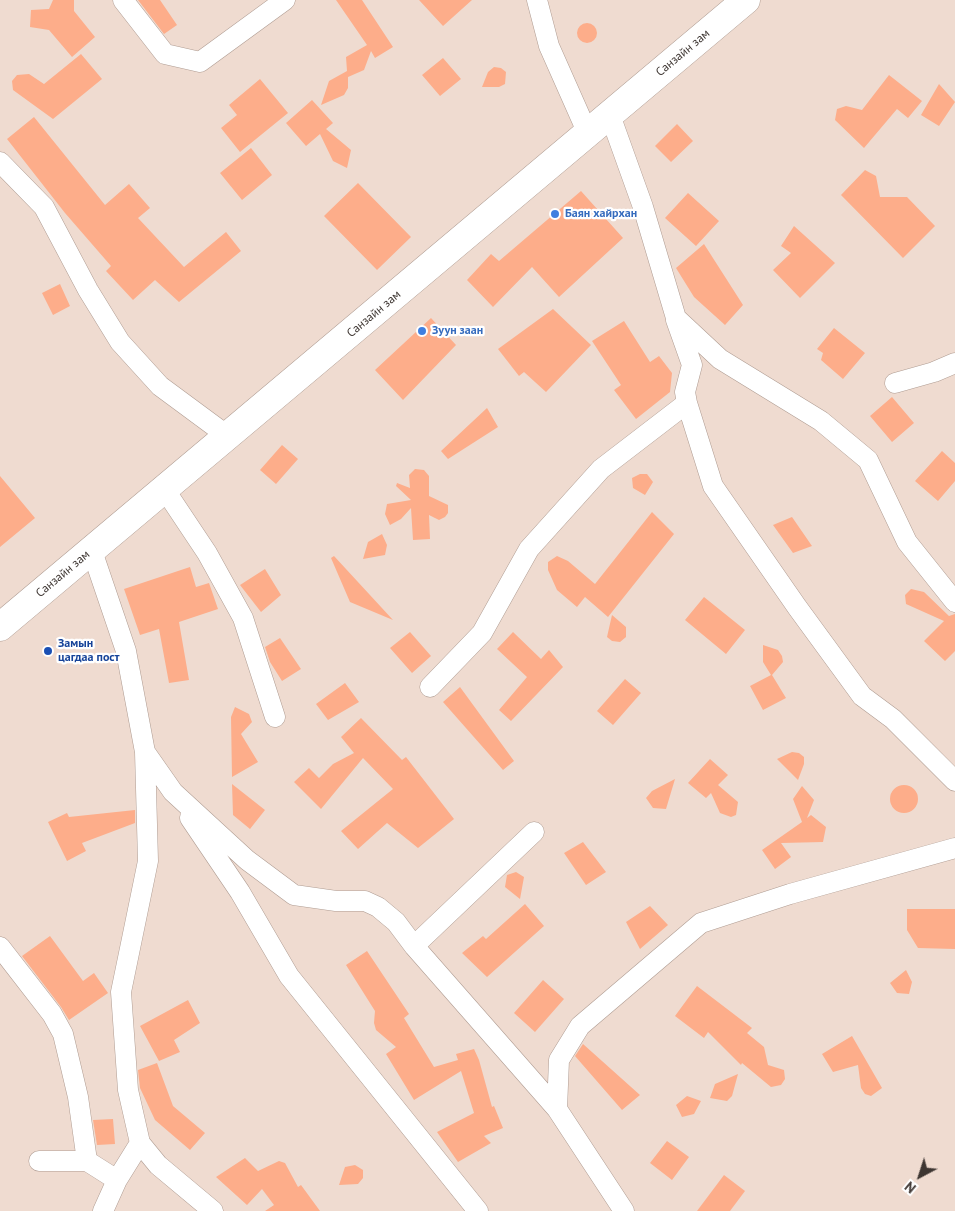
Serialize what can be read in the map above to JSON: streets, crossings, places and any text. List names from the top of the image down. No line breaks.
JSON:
{"streets":{"main road":["Санзайн зам"]},"places":["Баян хайрхан","Зуун заан","Замын цагдаа пост"],"north":"bottom left"}
